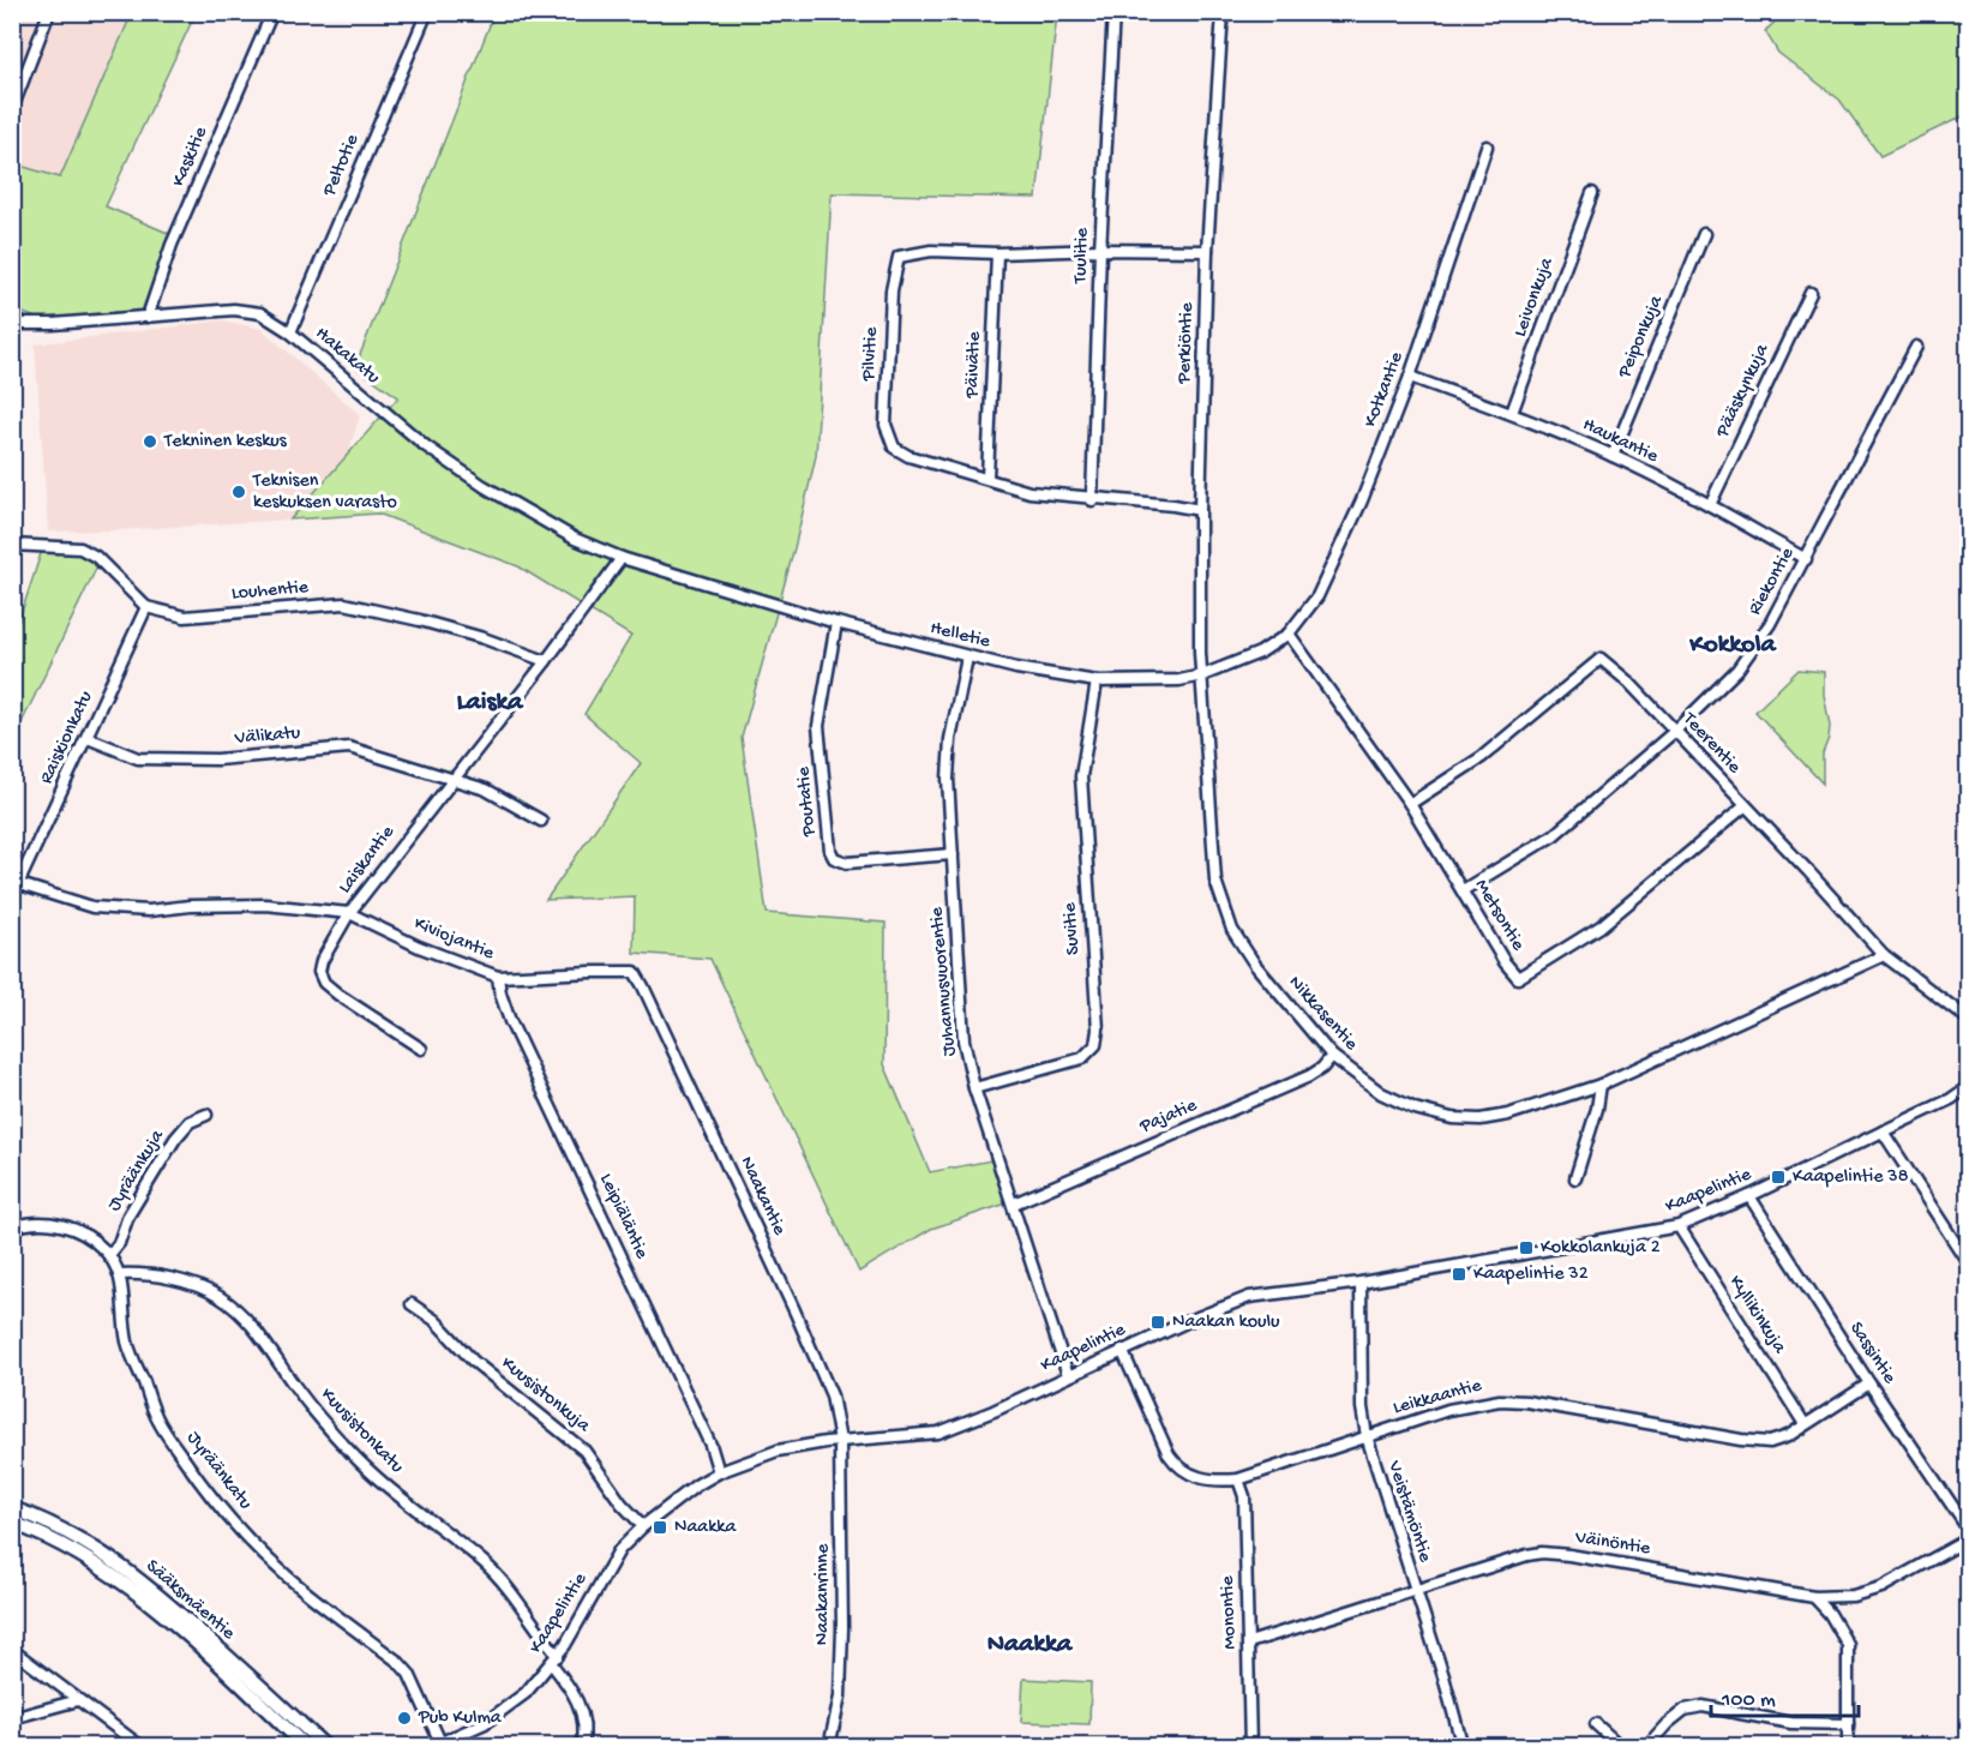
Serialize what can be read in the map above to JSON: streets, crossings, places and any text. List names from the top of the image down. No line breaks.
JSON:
{"streets":{"main road":["Sääksmäentie"],"street":["Kaskitie","Peltotie","Tuulitie","Leivonkuja","Peiponkuja","Perkiöntie","Pilvitie","Hakakatu","Päivätie","Kotkantie","Pääskynkuja","Haukantie","Riekontie","Louhentie","Helletie","Välikatu","Raiskionkatu","Teerentie","Poutatie","Laiskantie","Metsontie","Suvitie","Kiviojantie","Juhannusvuorentie","Nikkasentie","Pajatie","Jyräänkuja","Kaapelintie","Naakantie","Leipiäläntie","Kyllikinkuja","Sassintie","Kuusistonkuja","Leikkaantie","Kuusistonkatu","Jyräänkatu","Veistämöntie","Väinöntie","Naakanrinne","Monontie"]},"crossings":[["Kaskitie","Hakakatu"],["Peltotie","Hakakatu"],["Tuulitie","Pilvitie"],["Leivonkuja","Haukantie"],["Peiponkuja","Haukantie"],["Perkiöntie","Pilvitie"],["Perkiöntie","Helletie"],["Perkiöntie","Nikkasentie"],["Pilvitie","Päivätie"],["Hakakatu","Helletie"],["Hakakatu","Laiskantie"],["Kotkantie","Haukantie"],["Kotkantie","Helletie"],["Kotkantie","Metsontie"],["Pääskynkuja","Haukantie"],["Haukantie","Riekontie"],["Riekontie","Teerentie"],["Riekontie","Metsontie"],["Louhentie","Raiskionkatu"],["Louhentie","Laiskantie"],["Helletie","Poutatie"],["Helletie","Laiskantie"],["Helletie","Metsontie"],["Helletie","Suvitie"],["Helletie","Juhannusvuorentie"],["Helletie","Nikkasentie"],["Välikatu","Raiskionkatu"],["Välikatu","Laiskantie"],["Raiskionkatu","Laiskantie"],["Teerentie","Metsontie"],["Teerentie","Nikkasentie"],["Poutatie","Juhannusvuorentie"],["Laiskantie","Kiviojantie"],["Suvitie","Juhannusvuorentie"],["Kiviojantie","Naakantie"],["Kiviojantie","Leipiäläntie"],["Juhannusvuorentie","Pajatie"],["Juhannusvuorentie","Kaapelintie"],["Nikkasentie","Pajatie"],["Jyräänkuja","Jyräänkatu"],["Kaapelintie","Naakantie"],["Kaapelintie","Leipiäläntie"],["Kaapelintie","Kyllikinkuja"],["Kaapelintie","Sassintie"],["Kaapelintie","Kuusistonkuja"],["Kaapelintie","Leikkaantie"],["Kaapelintie","Kuusistonkatu"],["Kaapelintie","Jyräänkatu"],["Kaapelintie","Veistämöntie"],["Kaapelintie","Naakanrinne"],["Naakantie","Naakanrinne"],["Kyllikinkuja","Leikkaantie"],["Sassintie","Leikkaantie"],["Leikkaantie","Veistämöntie"],["Leikkaantie","Monontie"],["Kuusistonkatu","Jyräänkatu"],["Veistämöntie","Väinöntie"],["Väinöntie","Monontie"]],"districts":["Kokkola","Laiska","Naakka"],"places":{"other":["Tekninen keskus","Teknisen keskuksen varasto","Pub Kulma"],"transit":["Kaapelintie 38","Kokkolankuja 2","Kaapelintie 32","Naakan koulu","Naakka"]},"scale_bar":"100 m"}
